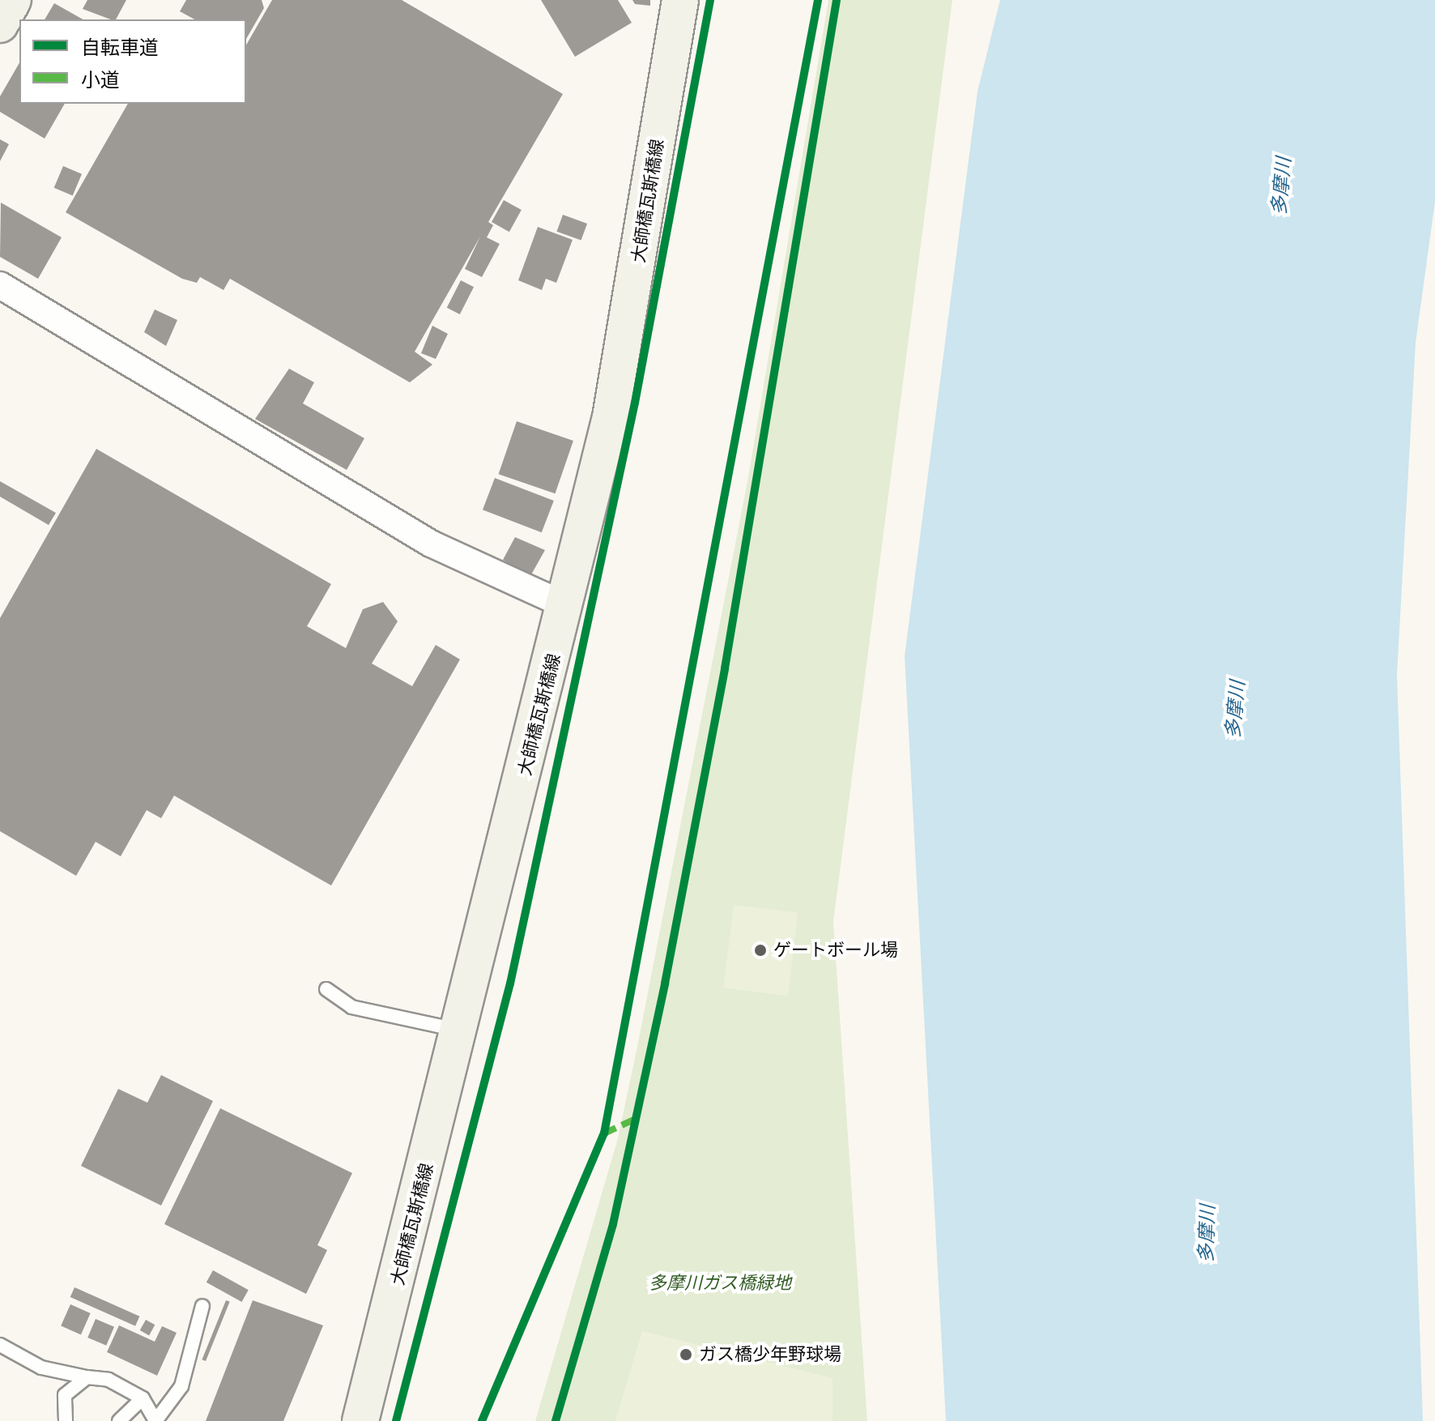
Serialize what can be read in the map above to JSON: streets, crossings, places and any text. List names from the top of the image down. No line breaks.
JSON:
{"streets":{"street":["大師橋瓦斯橋線"]},"water":["多摩川"],"parks":["多摩川ガス橋緑地"],"places":["ゲートボール場","ガス橋少年野球場"],"legend":["自転車道","小道"]}
